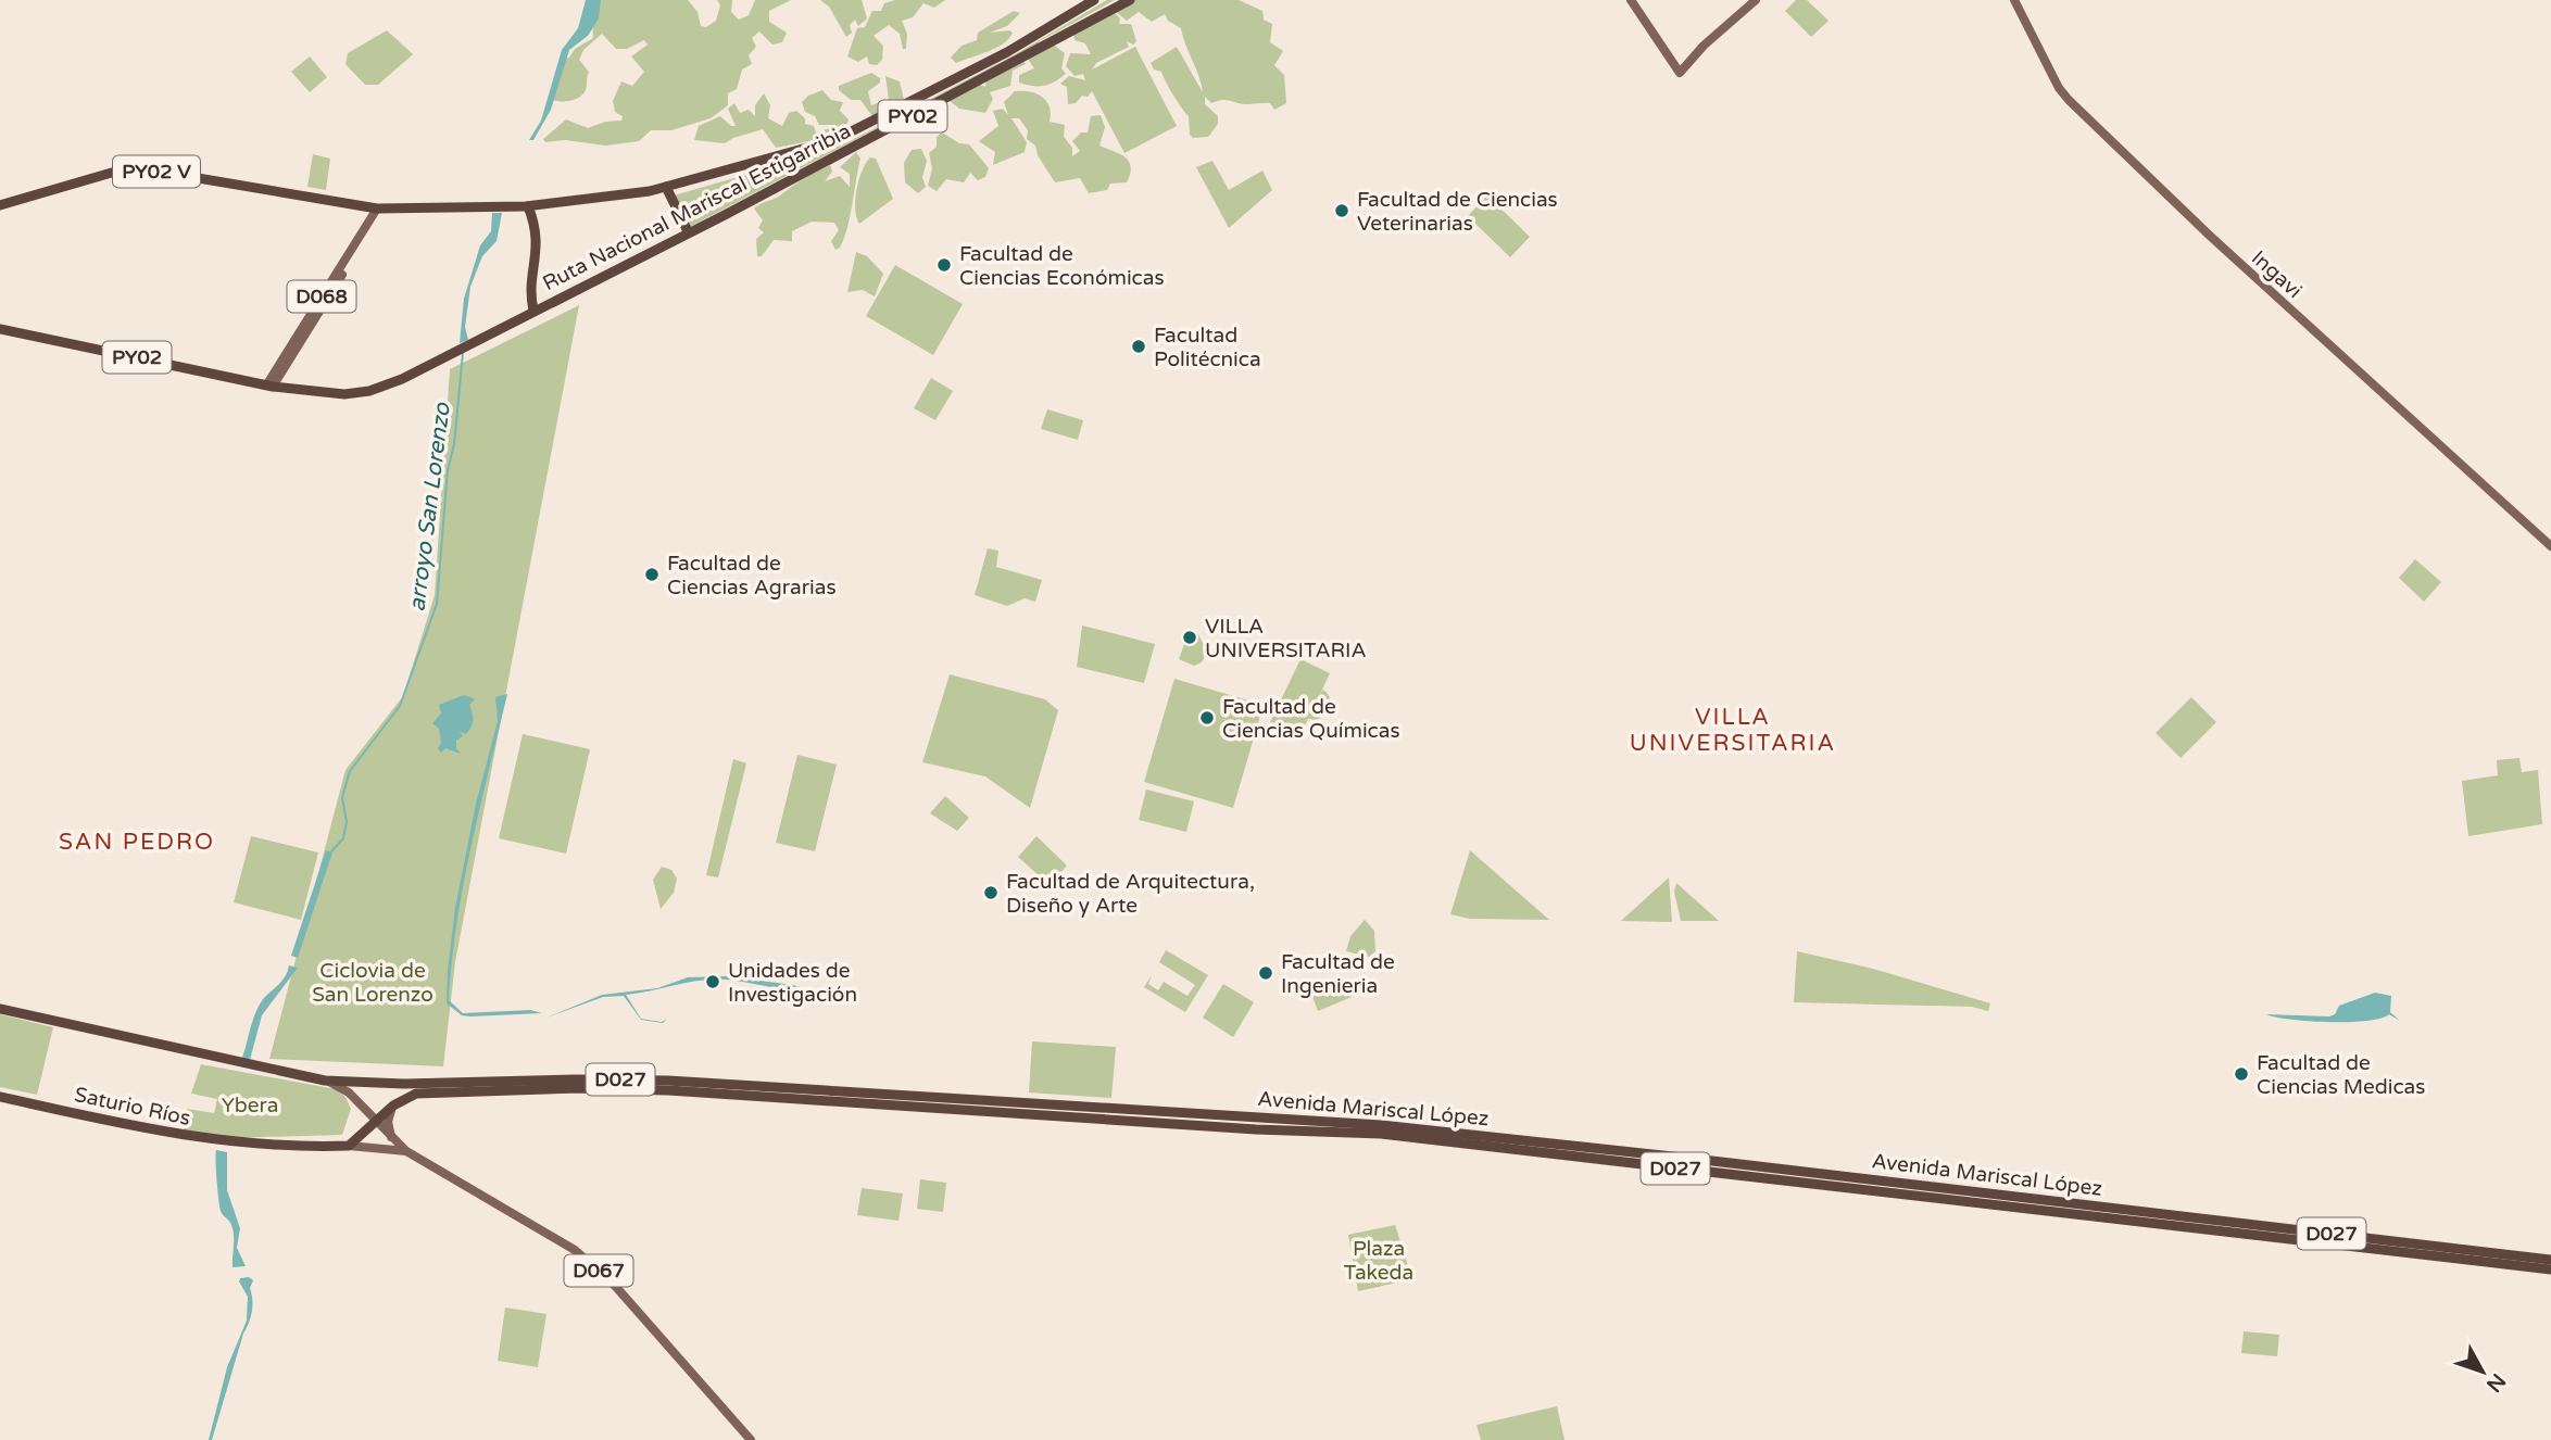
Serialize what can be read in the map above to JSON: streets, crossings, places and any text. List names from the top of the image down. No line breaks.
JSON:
{"streets":{"highway":["PY02","PY02 V","Ruta Nacional Mariscal Estigarribia","D027","Saturio Ríos","Avenida Mariscal López"],"main road":["Ingavi","D068","D067"]},"crossings":[["PY02","Ruta Nacional Mariscal Estigarribia"],["PY02","D068"],["PY02 V","Ruta Nacional Mariscal Estigarribia"],["PY02 V","D068"],["Ruta Nacional Mariscal Estigarribia","D068"],["D027","Saturio Ríos"],["D027","D067"],["Saturio Ríos","D067"],["Avenida Mariscal López","D067"]],"districts":["VILLA UNIVERSITARIA","SAN PEDRO"],"water":["arroyo San Lorenzo"],"parks":["Ciclovia de San Lorenzo","Ybera","Plaza Takeda"],"places":["Facultad de Ciencias Veterinarias","Facultad de Ciencias Económicas","Facultad Politécnica","Facultad de Ciencias Agrarias","VILLA UNIVERSITARIA","Facultad de Ciencias Químicas","Facultad de Arquitectura, Diseño y Arte","Facultad de Ingenieria","Unidades de Investigación","Facultad de Ciencias Medicas"],"north":"bottom right"}
